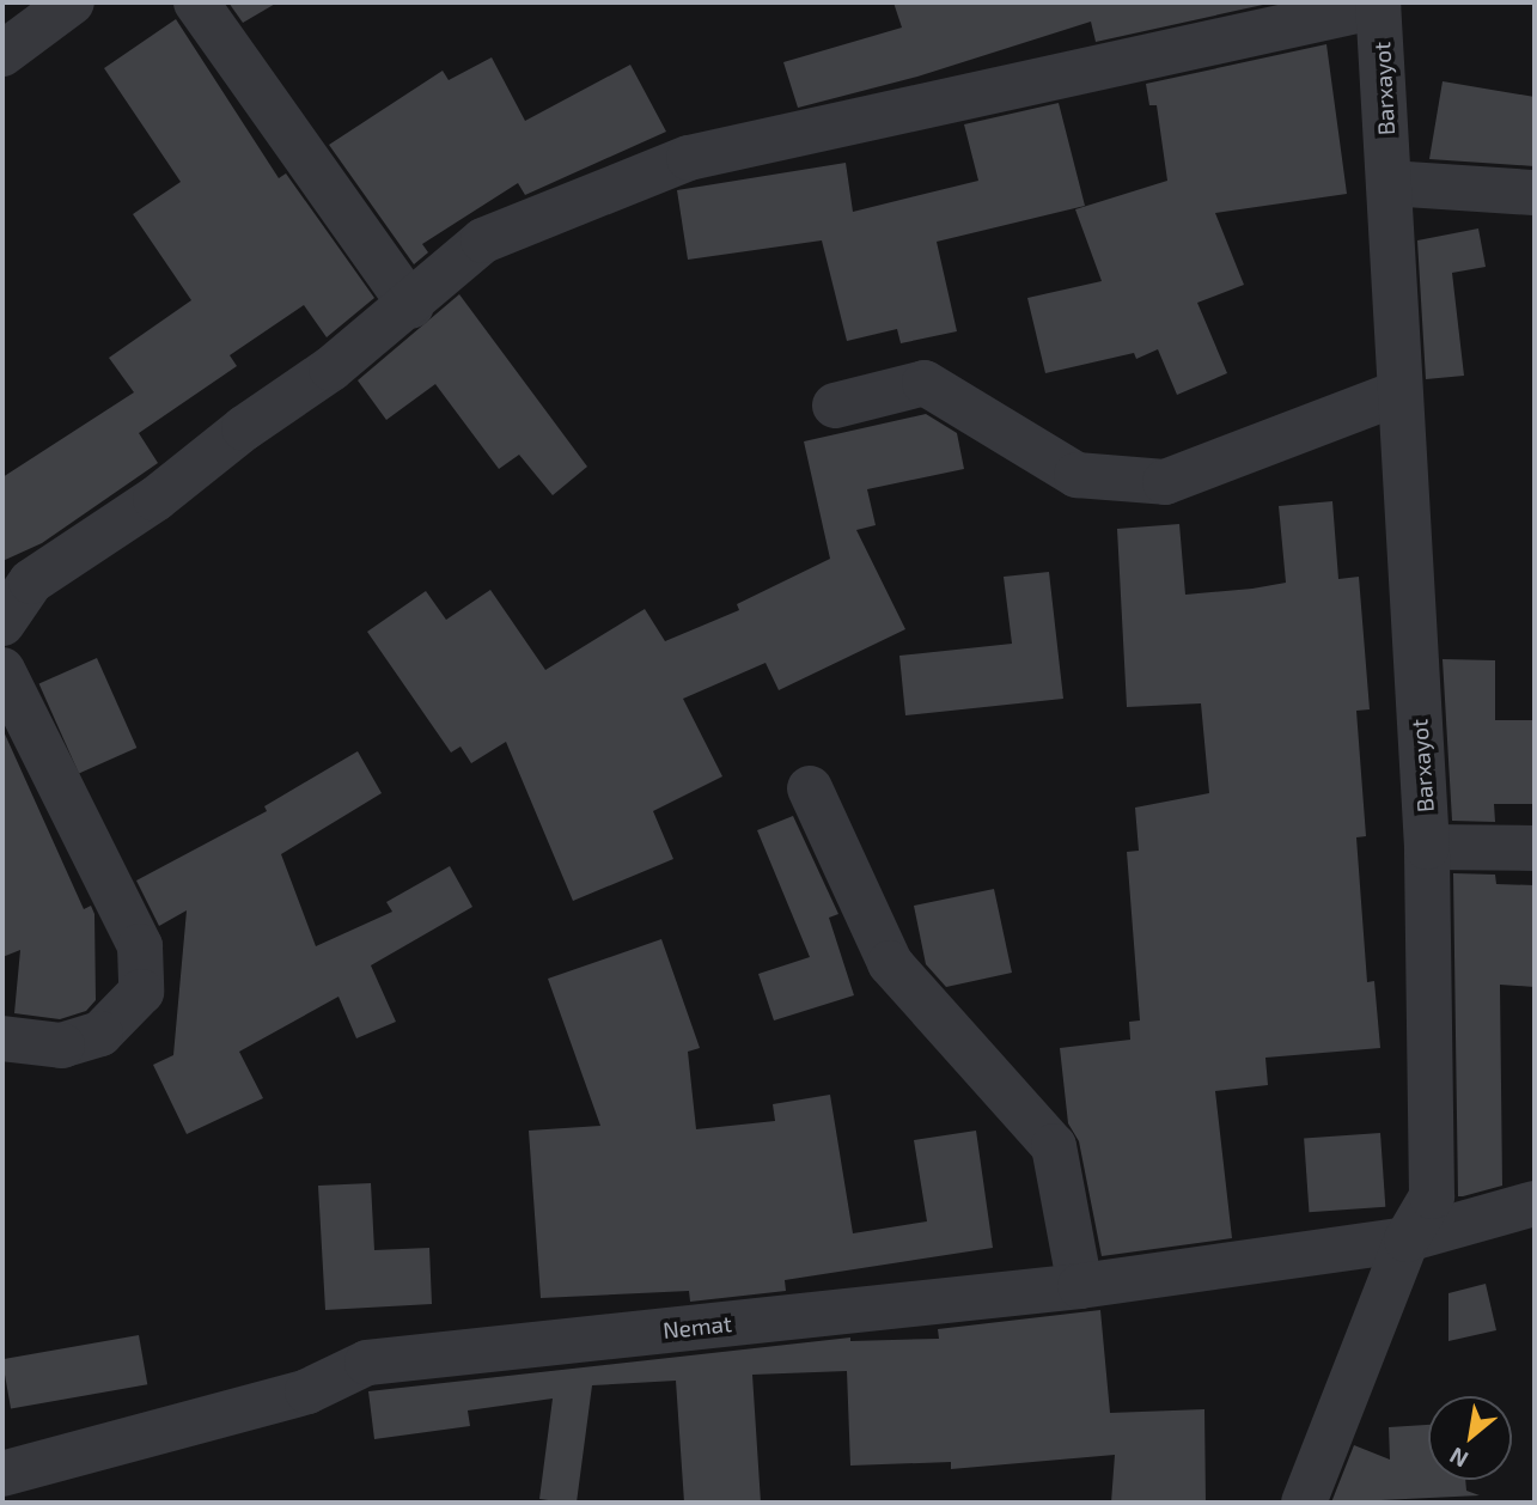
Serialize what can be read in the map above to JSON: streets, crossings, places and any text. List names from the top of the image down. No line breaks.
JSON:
{"streets":{"street":["Barxayot","Nemat"]},"crossings":[["Barxayot","Nemat"]],"north":"bottom left"}
